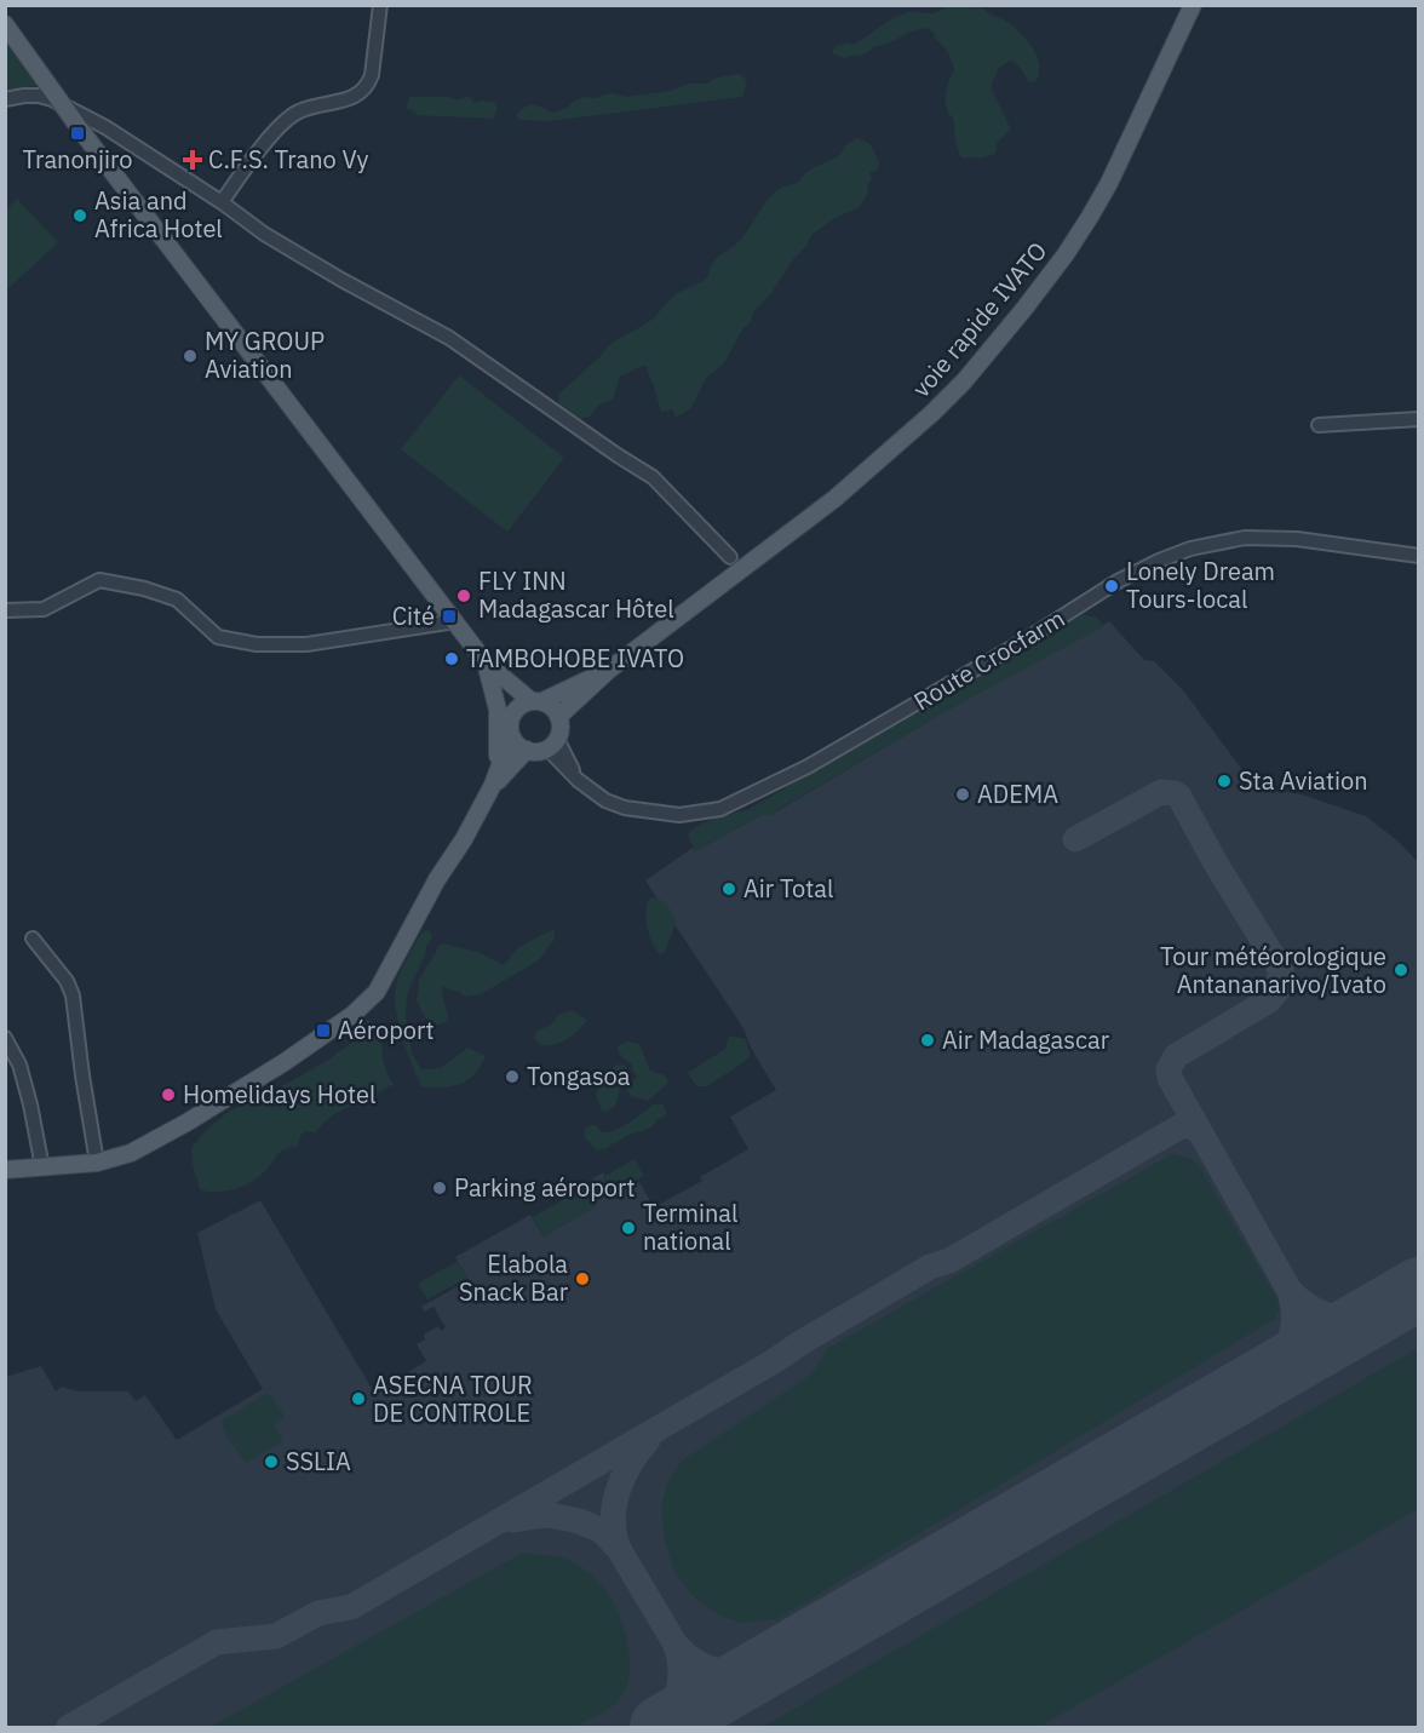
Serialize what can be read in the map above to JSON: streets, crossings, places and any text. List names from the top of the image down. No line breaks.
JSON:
{"streets":{"main road":["voie rapide IVATO"],"street":["Route Crocfarm"]},"places":{"transit":["Tranonjiro","Cité","Aéroport"],"health":["C.F.S. Trano Vy"],"other":["Asia and Africa Hotel","MY GROUP Aviation","Lonely Dream Tours-local","FLY INN Madagascar Hôtel","TAMBOHOBE IVATO","Sta Aviation","ADEMA","Air Total","Tour météorologique Antananarivo/Ivato","Air Madagascar","Tongasoa","Homelidays Hotel","Parking aéroport","Terminal national","Elabola Snack Bar","ASECNA TOUR DE CONTROLE","SSLIA"]}}
